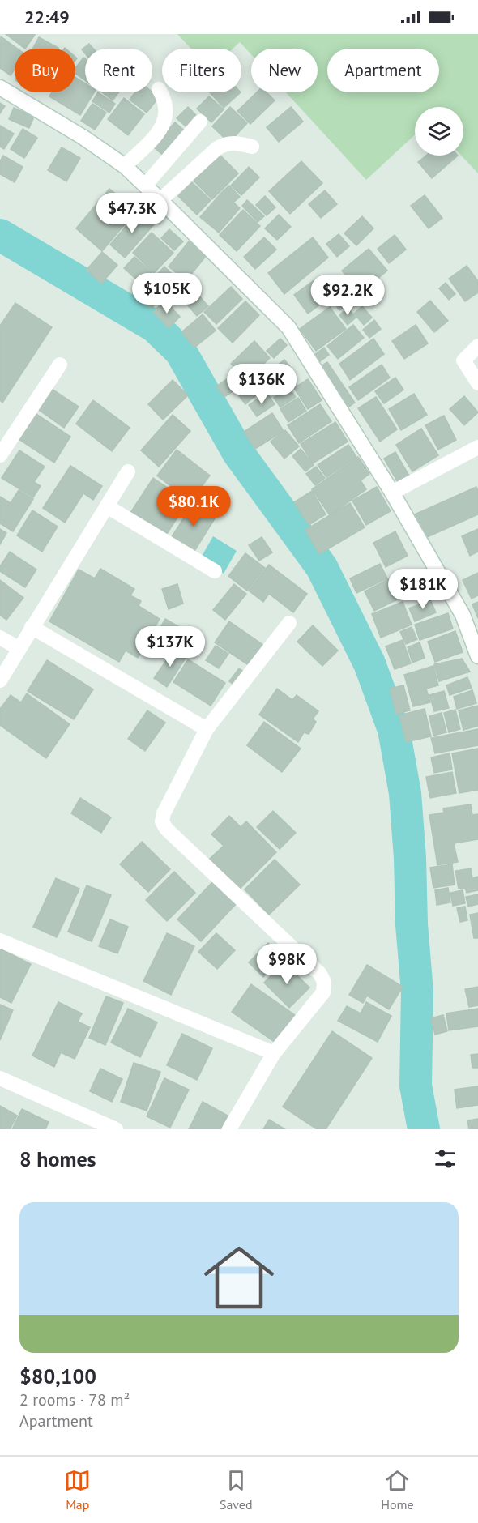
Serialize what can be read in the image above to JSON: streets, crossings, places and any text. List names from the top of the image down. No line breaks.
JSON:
{"page":{"status":"22:49","chip":["Buy","Rent","Filters","New","Apartment"],"price":["$47.3K","$105K","$92.2K","$136K","$80.1K","$181K","$137K","$98K"],"heading":"8 homes","list":[{"name":"$80,100","note":"2 rooms · 78 m² · Apartment"}],"tabs":["Map","Saved","Home"]}}
